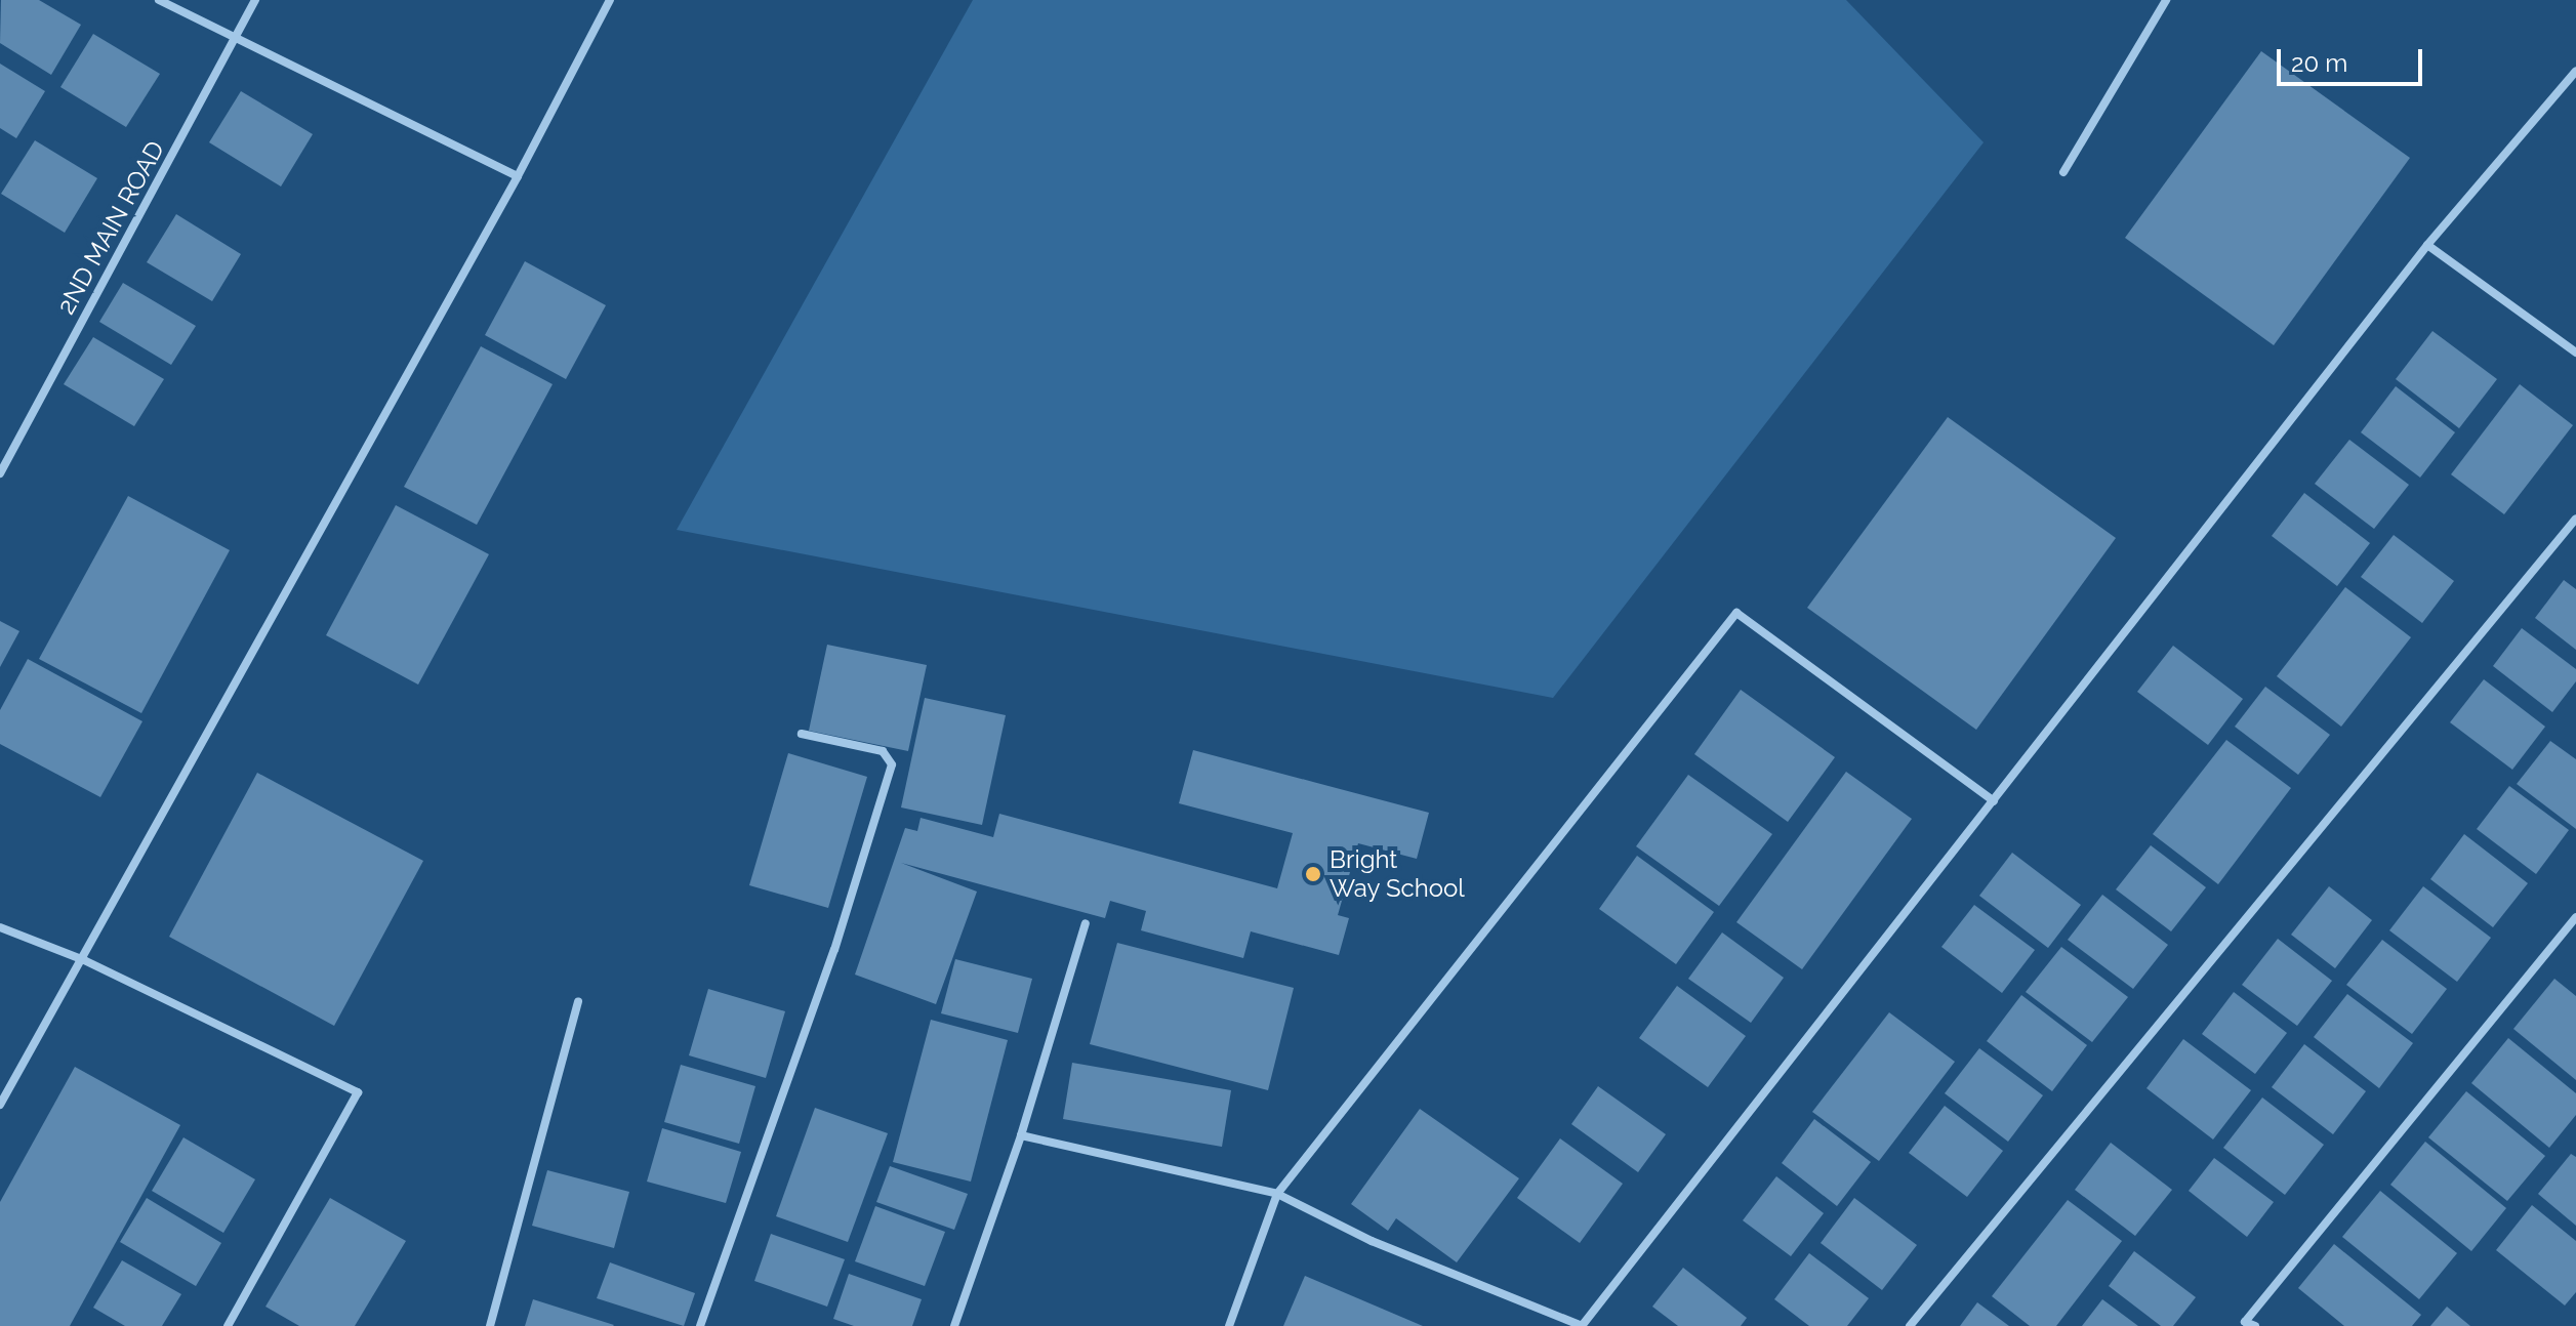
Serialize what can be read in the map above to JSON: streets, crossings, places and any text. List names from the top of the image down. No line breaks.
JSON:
{"streets":{"street":["2ND MAIN ROAD"]},"places":["Bright Way School"],"scale_bar":"20 m"}
